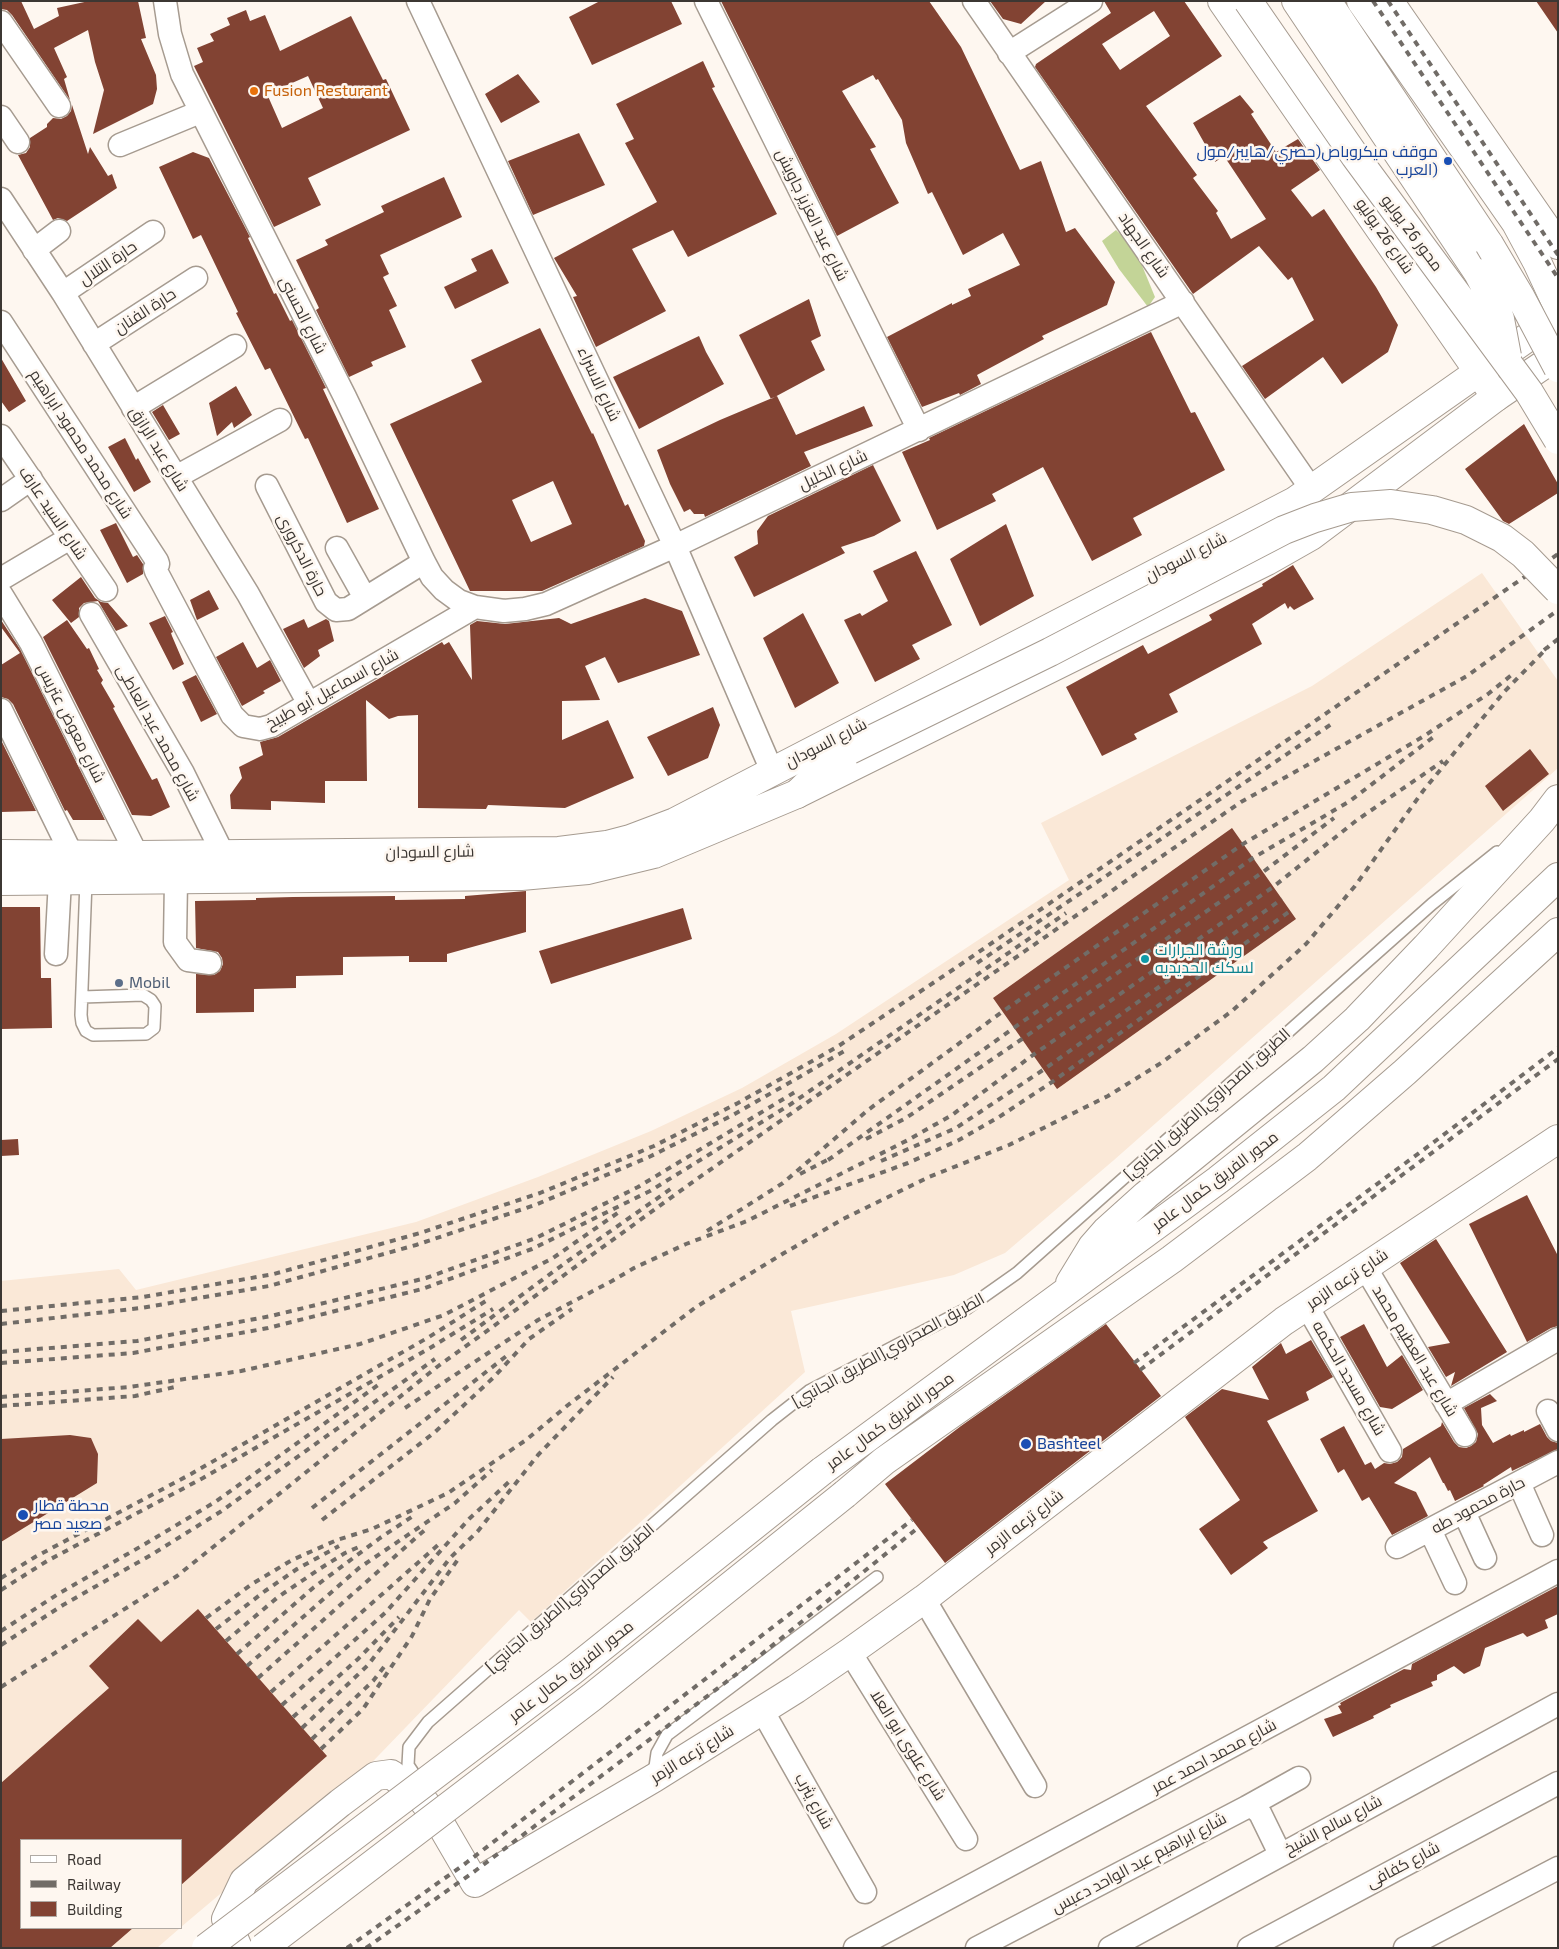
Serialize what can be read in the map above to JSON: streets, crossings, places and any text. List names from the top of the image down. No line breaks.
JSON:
{"streets":{"main road":["محور 26 يوليو","شارع 26 يوليو","شارع السودان","محور الفريق كمال عامر","شارع ترعه الزمر"],"street":["شارع عبد العزيز جاويش","شارع الجهاد","حارة التلال","حارة الفنان","شارع الحسنى","شارع الاسراء","شارع محمد محمود ابراهيم","شارع عبد الرازق","شارع الخليل","شارع السيد عارف","حارة الدكرورى","شارع اسماعيل أبو طبيخ","شارع معوض عتريس","شارع محمد عبد العاطى","شارع عبد العظيم محمد","شارع مسجد الحكمه","حارة محمود طه","شارع علوى ابو العلا","شارع محمد احمد عمر","شارع يثرب","شارع سالم الشيخ","شارع ابراهيم عبد الواحد دعبس","شارع كفافى"],"lane":["الطريق الصحراوي[الطريق الجانبي]"]},"crossings":[["شارع عبد العزيز جاويش","شارع الخليل"],["شارع 26 يوليو","شارع السودان"],["شارع الجهاد","شارع الخليل"],["شارع الجهاد","شارع السودان"],["حارة التلال","شارع عبد الرازق"],["حارة الفنان","شارع عبد الرازق"],["شارع الحسنى","شارع الخليل"],["شارع الحسنى","حارة الدكرورى"],["شارع الحسنى","شارع اسماعيل أبو طبيخ"],["شارع الاسراء","شارع الخليل"],["شارع الاسراء","شارع السودان"],["شارع محمد محمود ابراهيم","شارع اسماعيل أبو طبيخ"],["شارع عبد الرازق","شارع اسماعيل أبو طبيخ"],["شارع الخليل","شارع اسماعيل أبو طبيخ"],["شارع السودان","شارع معوض عتريس"],["شارع السودان","شارع محمد عبد العاطى"],["الطريق الصحراوي[الطريق الجانبي]","شارع ترعه الزمر"],["شارع ترعه الزمر","شارع عبد العظيم محمد"],["شارع ترعه الزمر","شارع مسجد الحكمه"],["شارع ترعه الزمر","شارع علوى ابو العلا"],["شارع ترعه الزمر","شارع يثرب"]],"places":["Fusion Resturant","موقف ميكروباص(حصري/هايبر/مول العرب)","ورشة الجرارات لسكك الحديديه","Mobil","Bashteel","محطة قطار صعيد مصر"],"legend":["Road","Railway","Building"]}
